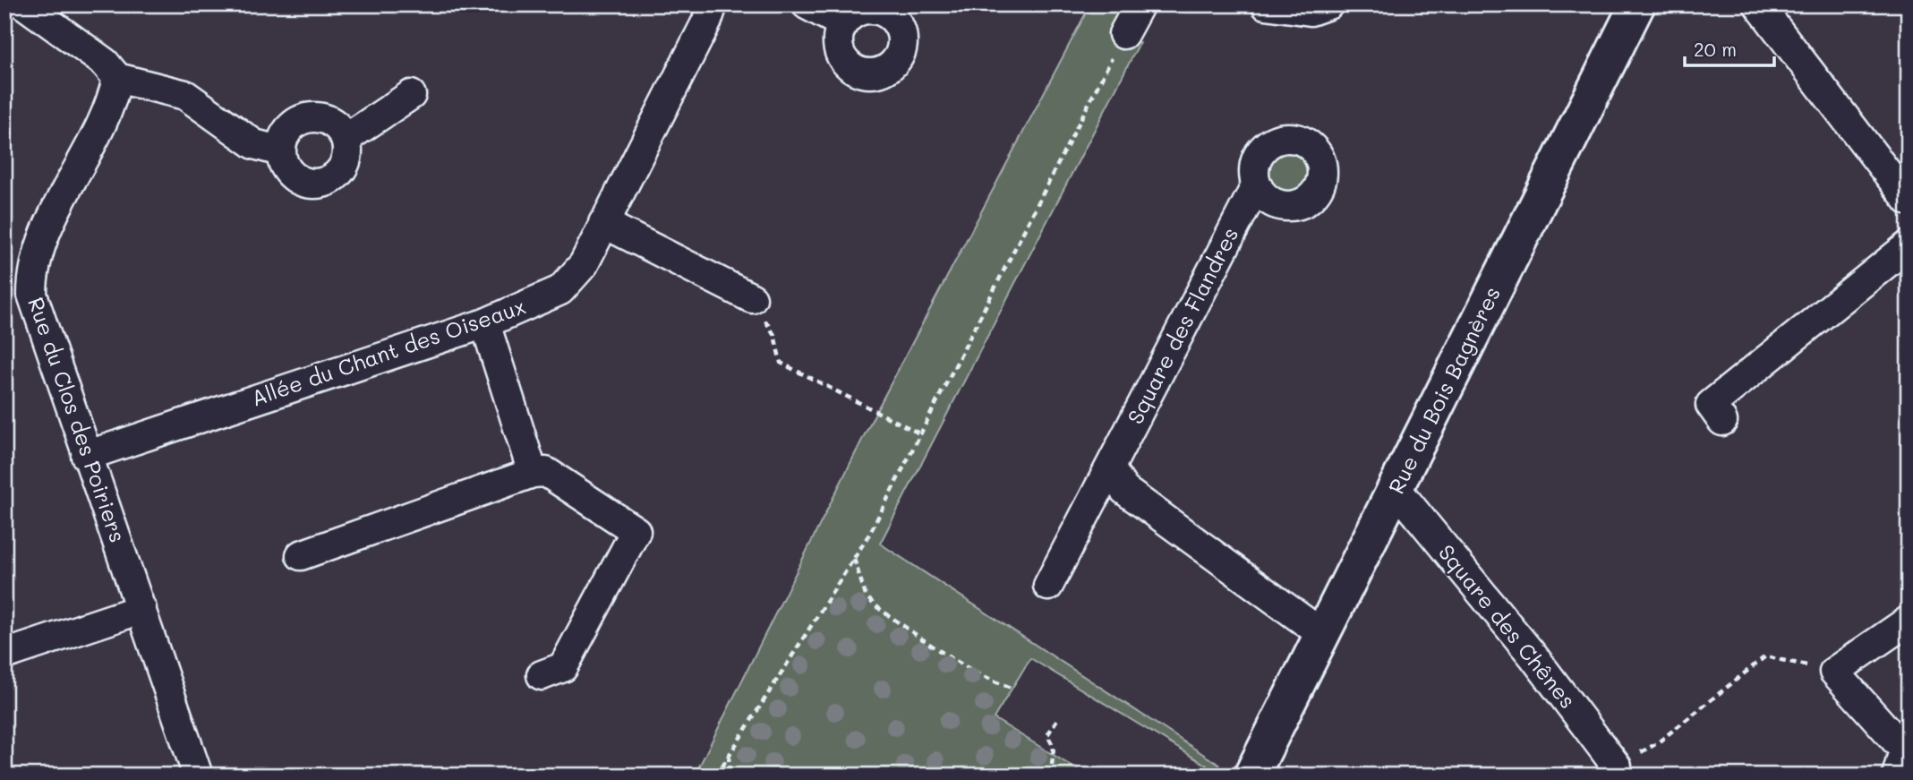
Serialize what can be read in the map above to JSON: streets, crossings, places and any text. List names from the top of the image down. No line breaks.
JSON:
{"streets":{"street":["Square des Flandres","Allée du Chant des Oiseaux","Rue du Bois Bagnères","Rue du Clos des Poiriers","Square des Chênes"]},"crossings":[["Allée du Chant des Oiseaux","Rue du Clos des Poiriers"],["Rue du Bois Bagnères","Square des Chênes"]],"scale_bar":"20 m"}
